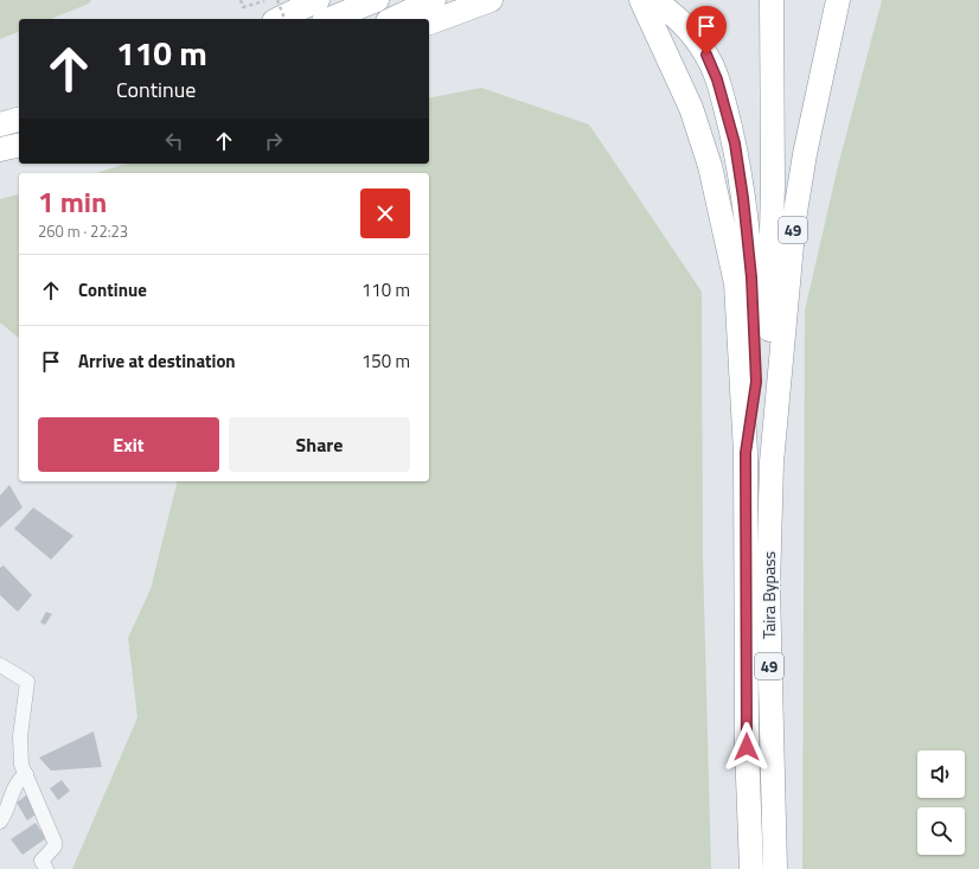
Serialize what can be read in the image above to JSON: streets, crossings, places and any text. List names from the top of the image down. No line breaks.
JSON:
{"streets":{"highway":["49","Taira Bypass"]},"crossings":[["49","Taira Bypass"]],"page":{"turn":["110 m","Continue"],"heading":["1 min","260 m · 22:23"],"list":[{"name":"Continue","value":"110 m"},{"name":"Arrive at destination","value":"150 m"}],"buttons":["Exit","Share"]}}
